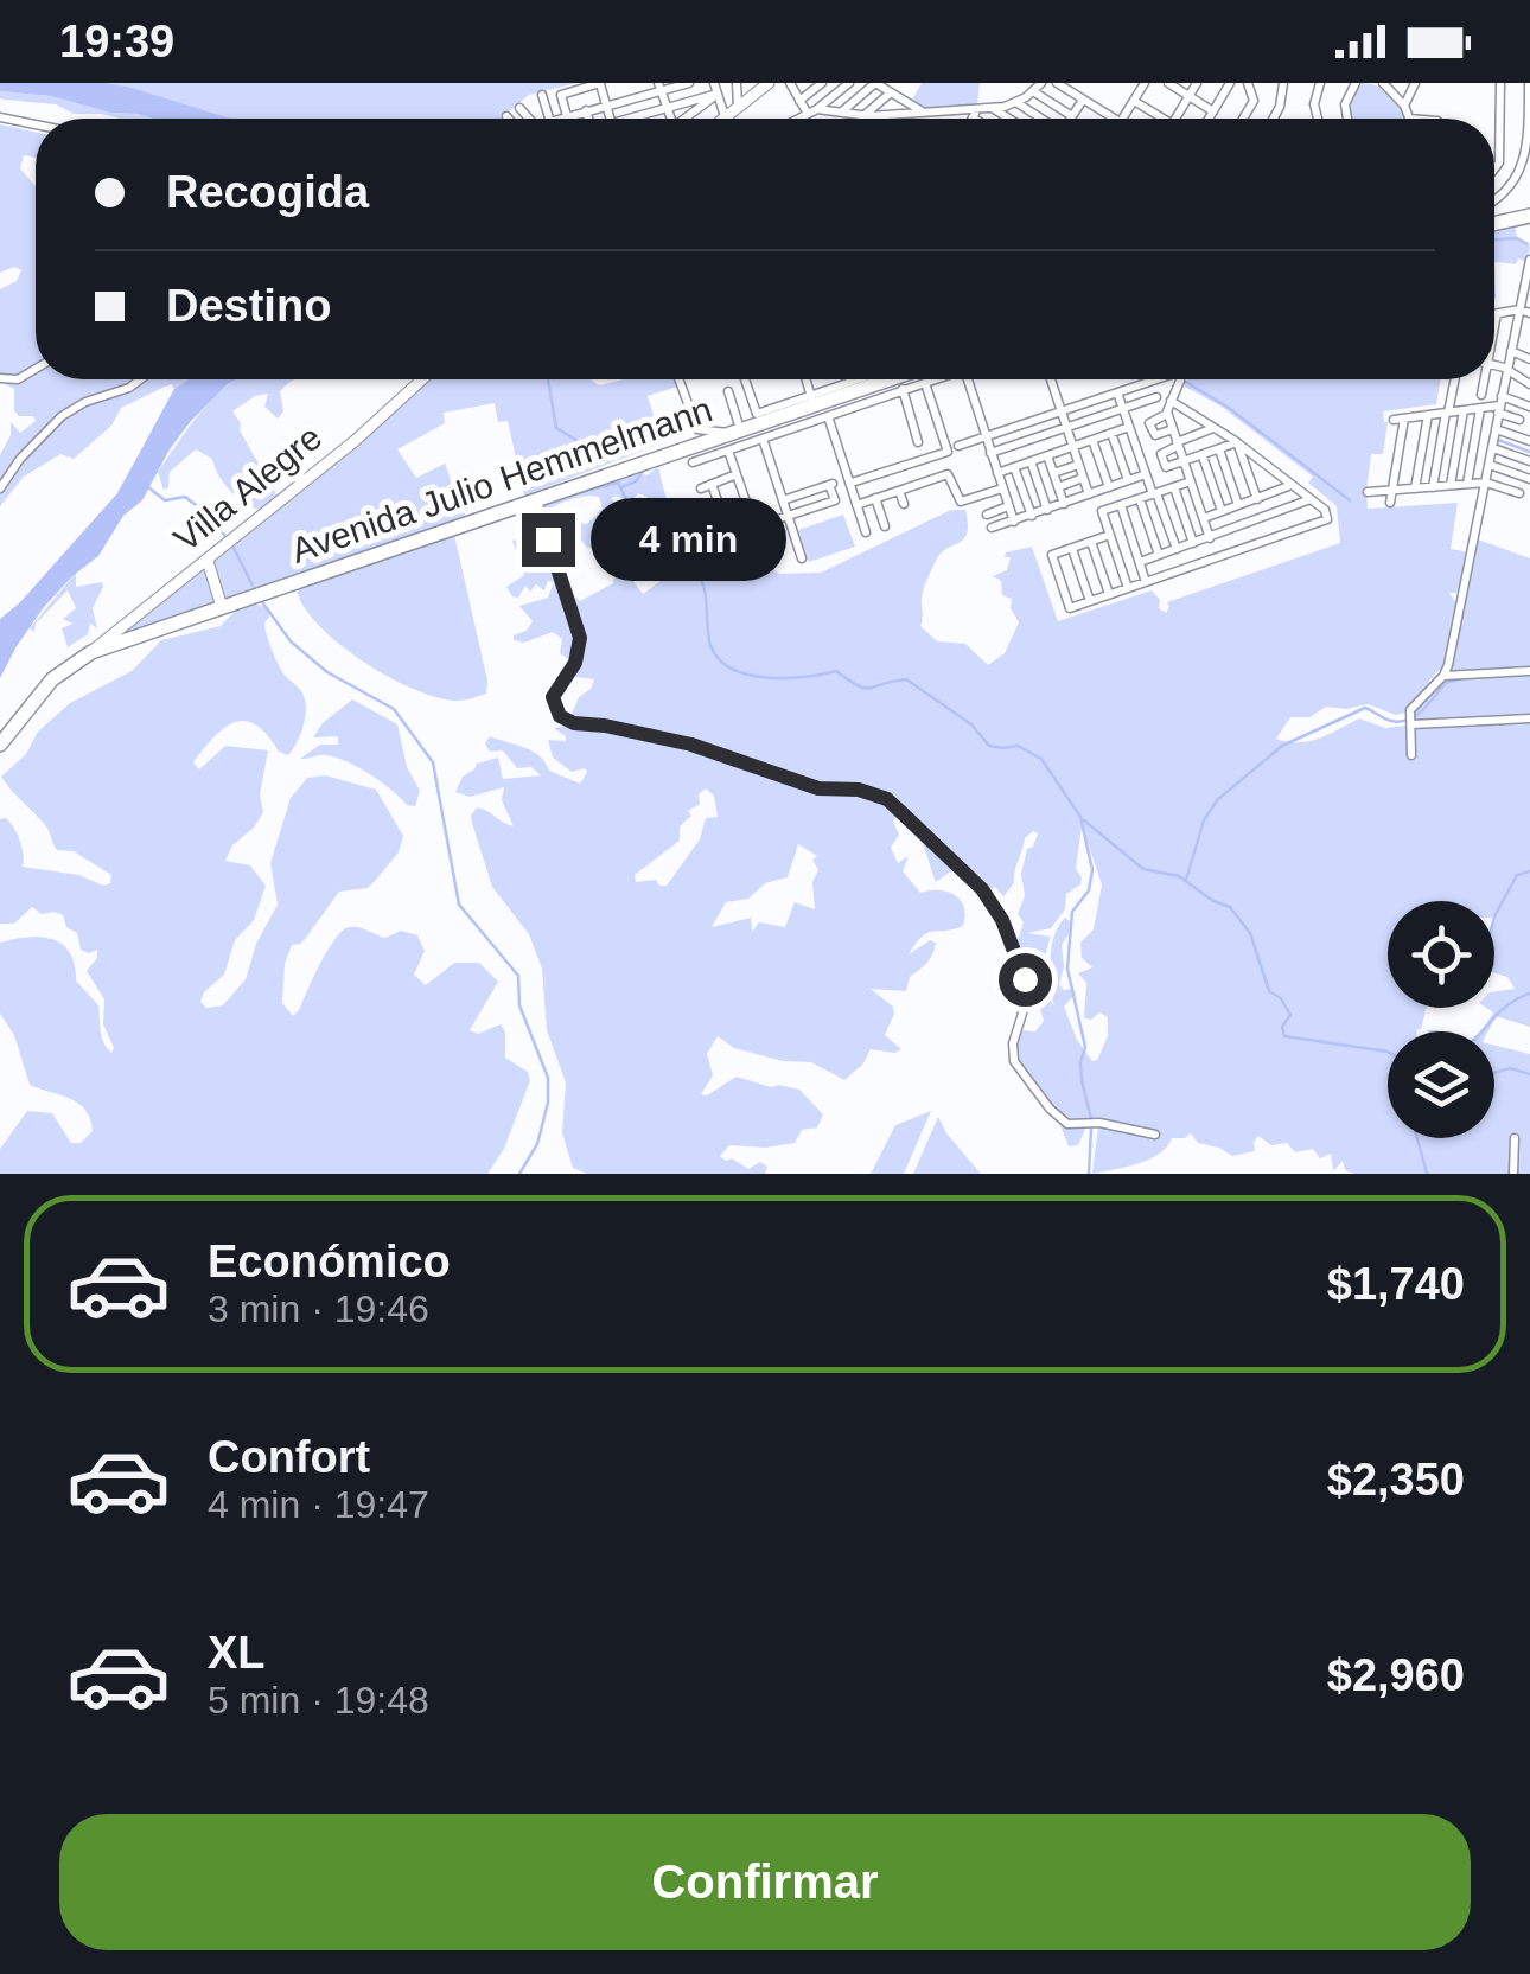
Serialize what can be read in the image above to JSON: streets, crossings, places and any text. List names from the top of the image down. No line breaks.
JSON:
{"streets":{"highway":["Avenida Julio Hemmelmann"],"main road":["Villa Alegre"]},"crossings":[["Avenida Julio Hemmelmann","Villa Alegre"]],"page":{"status":"19:39","banner":["Recogida","Destino"],"bubble":"4 min","list":[{"name":"Económico","note":"3 min · 19:46","value":"$1,740"},{"name":"Confort","note":"4 min · 19:47","value":"$2,350"},{"name":"XL","note":"5 min · 19:48","value":"$2,960"}],"buttons":"Confirmar"}}
